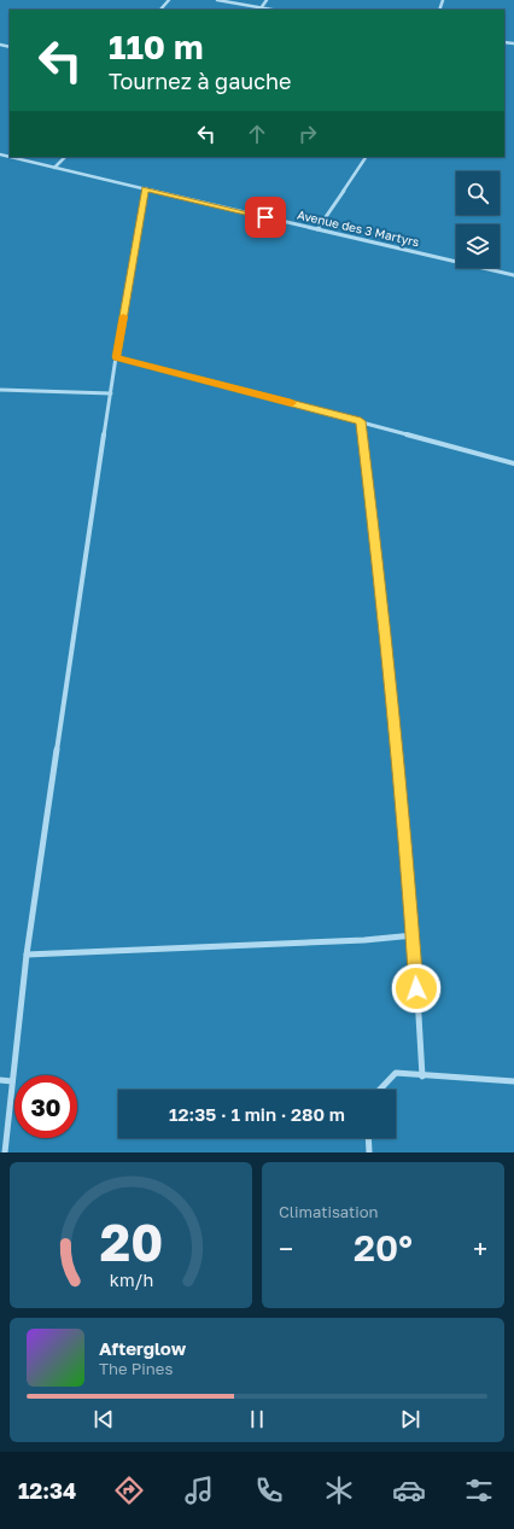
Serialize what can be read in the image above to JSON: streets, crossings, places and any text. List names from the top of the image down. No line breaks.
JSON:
{"streets":{"street":["Avenue des 3 Martyrs"]},"page":{"turn":["110 m","Tournez à gauche"],"limit":"30","trip":"12:35 · 1 min · 280 m","tile":"Climatisation","heat":["−","20°","+"],"song":["Afterglow","The Pines"],"tabs":"12:34","gauge":["20","km/h"]}}
